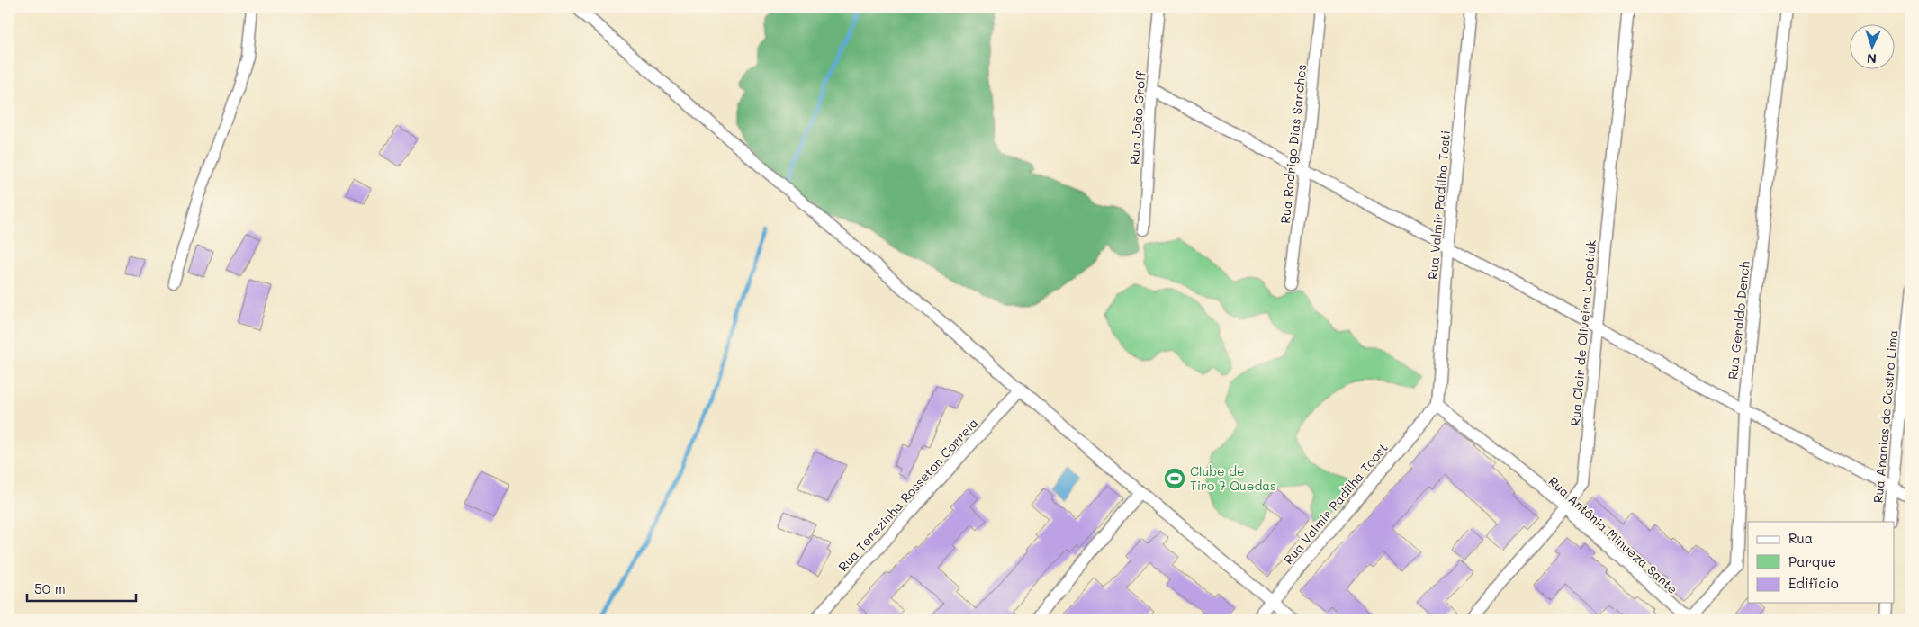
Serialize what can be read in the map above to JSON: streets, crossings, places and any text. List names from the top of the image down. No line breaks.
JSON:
{"streets":{"street":["Rua João Groff","Rua Rodrigo Dias Sanches","Rua Valmir Padilha Tosti","Rua Geraldo Dench","Rua Clair de Oliveira Lopatiuk","Rua Ananias de Castro Lima","Rua Terezinha Rosseton Correia","Rua Valmir Padilha Toost","Rua Antônia Minueza Sante"]},"crossings":[["Rua Valmir Padilha Tosti","Rua Valmir Padilha Toost"],["Rua Valmir Padilha Tosti","Rua Antônia Minueza Sante"],["Rua Clair de Oliveira Lopatiuk","Rua Antônia Minueza Sante"],["Rua Valmir Padilha Toost","Rua Antônia Minueza Sante"]],"places":{"sports":["Clube de Tiro 7 Quedas"]},"legend":["Rua","Parque","Edifício"],"scale_bar":"50 m","north":"bottom"}
